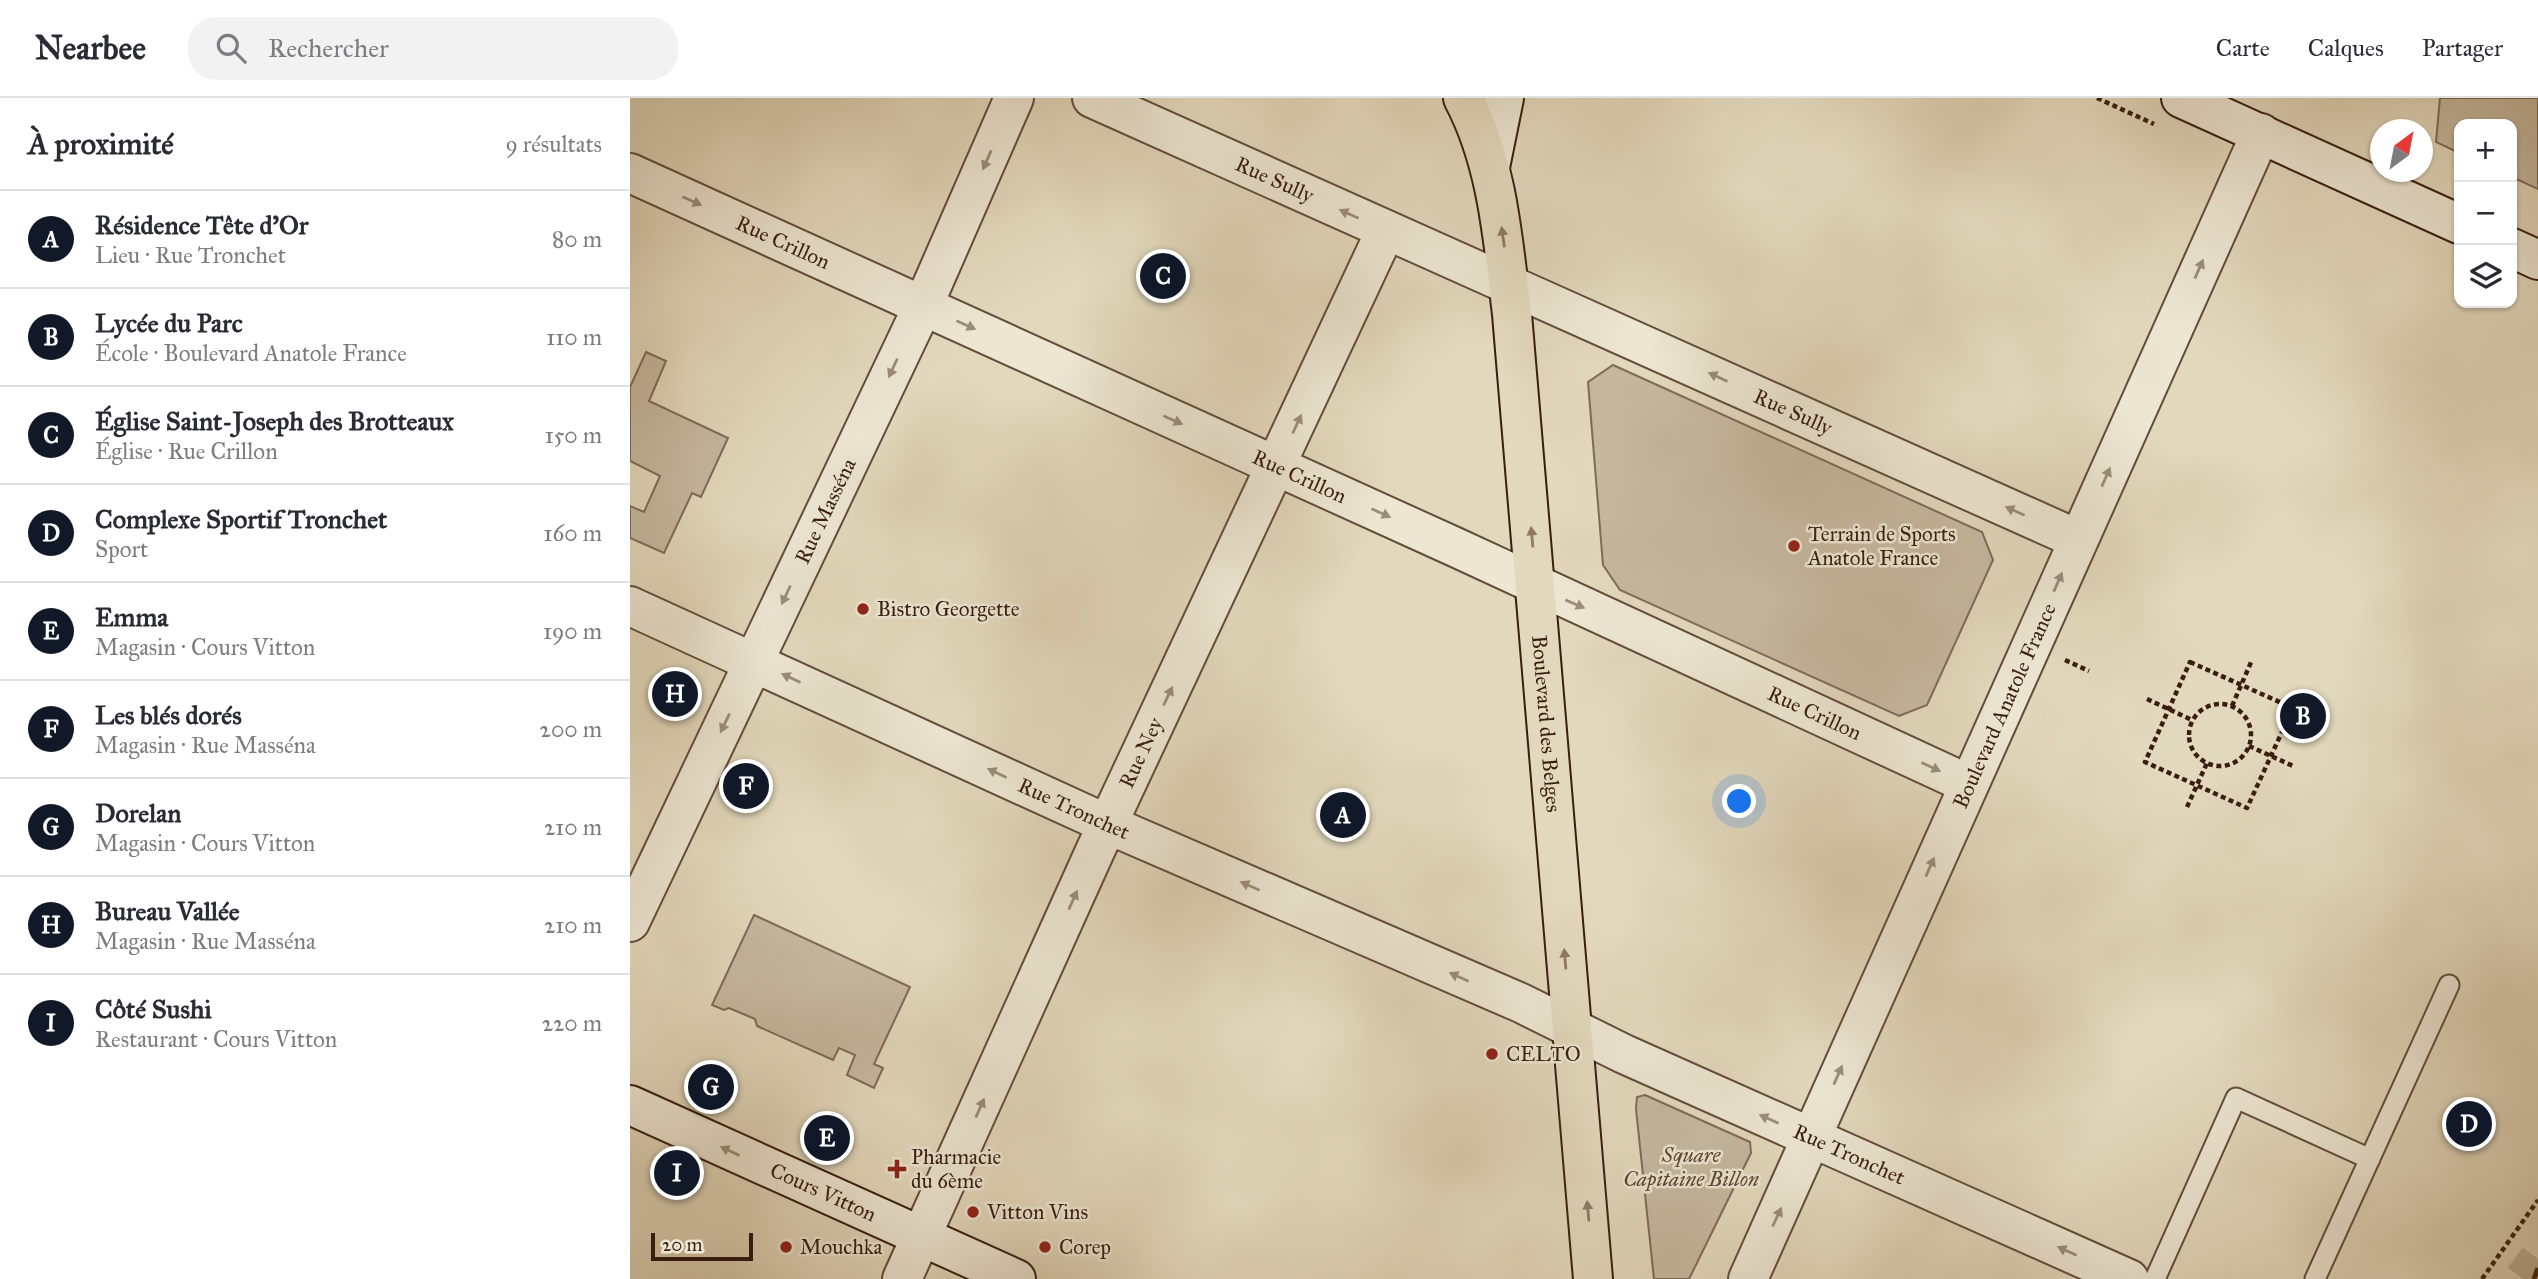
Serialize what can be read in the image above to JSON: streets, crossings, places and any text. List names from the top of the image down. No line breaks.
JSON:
{"streets":{"main road":["Boulevard des Belges"],"street":["Rue Sully","Rue Crillon","Rue Masséna","Boulevard Anatole France","Rue Ney","Rue Tronchet","Cours Vitton"]},"crossings":[["Rue Sully","Boulevard Anatole France"],["Rue Sully","Boulevard des Belges"],["Rue Sully","Rue Ney"],["Rue Crillon","Rue Masséna"],["Rue Crillon","Boulevard Anatole France"],["Rue Crillon","Boulevard des Belges"],["Rue Crillon","Rue Ney"],["Rue Masséna","Rue Tronchet"],["Boulevard Anatole France","Rue Tronchet"],["Boulevard des Belges","Rue Tronchet"],["Rue Ney","Rue Tronchet"],["Rue Ney","Cours Vitton"]],"one_way":["Rue Sully","Rue Crillon","Rue Masséna","Boulevard Anatole France","Boulevard des Belges","Rue Ney","Rue Tronchet","Cours Vitton"],"parks":["Square Capitaine Billon"],"places":{"other":["Terrain de Sports Anatole France","Bistro Georgette","CELTO","Vitton Vins","Mouchka","Corep"],"health":["Pharmacie du 6ème"]},"scale_bar":"20 m","north":"top right","page":{"header":"Nearbee","search":"Rechercher","nav":["Carte","Calques","Partager"],"heading":["À proximité","9 résultats"],"map_buttons":["+","−"],"list":[{"mark":"A","name":"Résidence Tête d'Or","note":"Lieu · Rue Tronchet","value":"80 m"},{"mark":"B","name":"Lycée du Parc","note":"École · Boulevard Anatole France","value":"110 m"},{"mark":"C","name":"Église Saint-Joseph des Brotteaux","note":"Église · Rue Crillon","value":"150 m"},{"mark":"D","name":"Complexe Sportif Tronchet","note":"Sport","value":"160 m"},{"mark":"E","name":"Emma","note":"Magasin · Cours Vitton","value":"190 m"},{"mark":"F","name":"Les blés dorés","note":"Magasin · Rue Masséna","value":"200 m"},{"mark":"G","name":"Dorelan","note":"Magasin · Cours Vitton","value":"210 m"},{"mark":"H","name":"Bureau Vallée","note":"Magasin · Rue Masséna","value":"210 m"},{"mark":"I","name":"Côté Sushi","note":"Restaurant · Cours Vitton","value":"220 m"}],"pins":["C","H","B","F","A","G","D","E","I"],"scale":"20 m"}}
